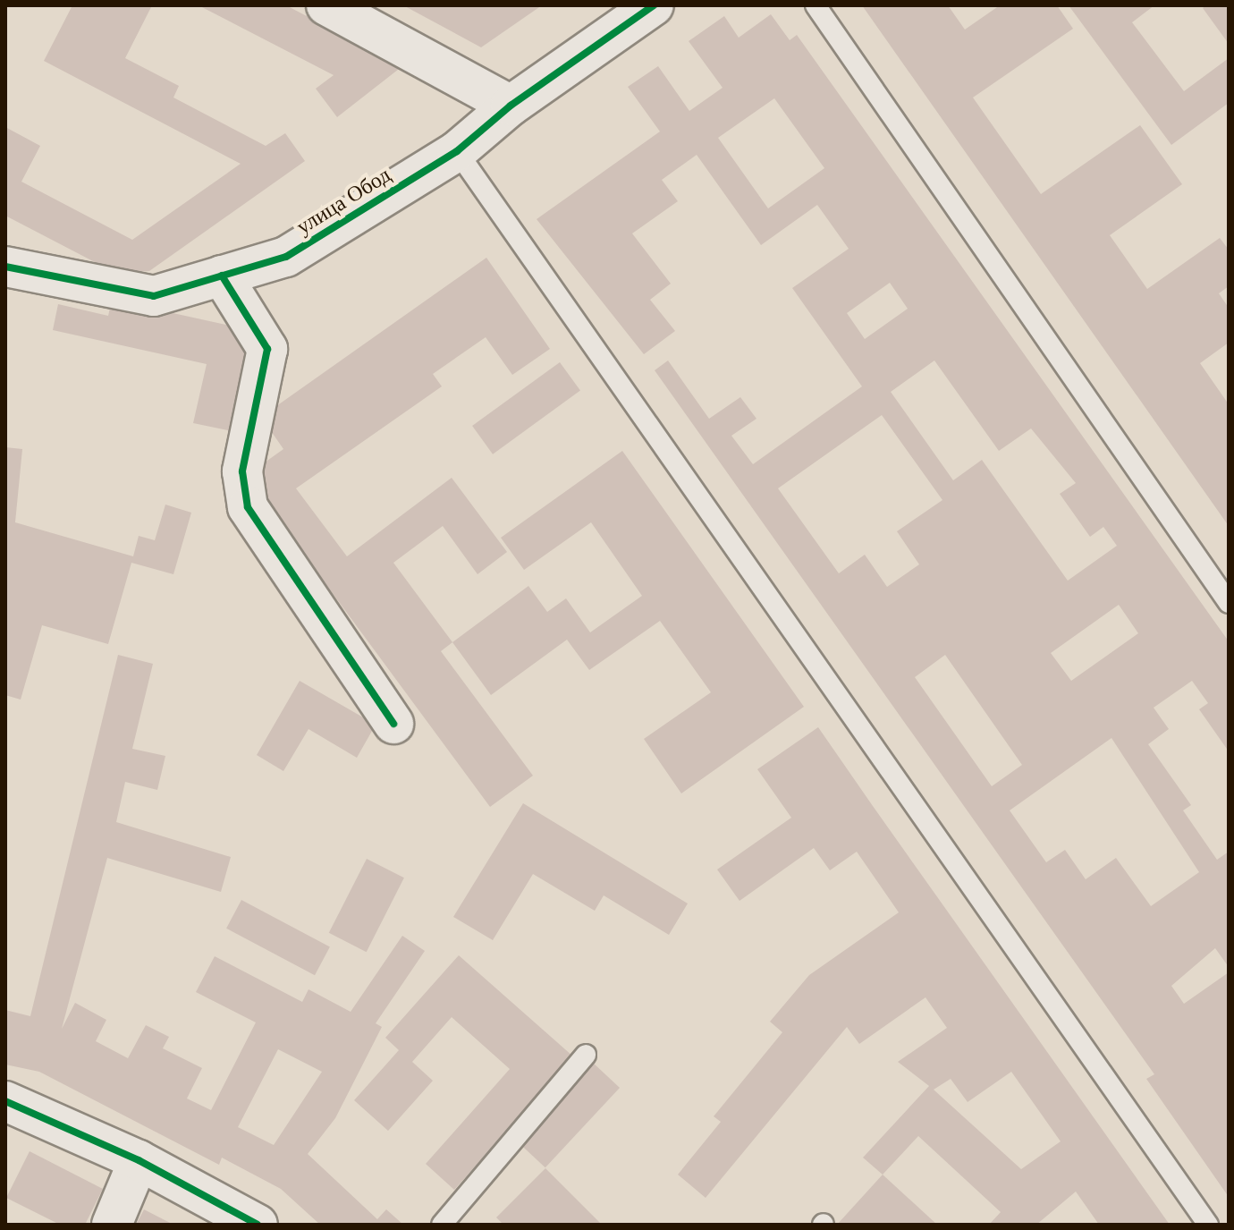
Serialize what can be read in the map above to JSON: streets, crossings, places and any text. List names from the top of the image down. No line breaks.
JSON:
{"streets":{"street":["улица Обод"]}}
